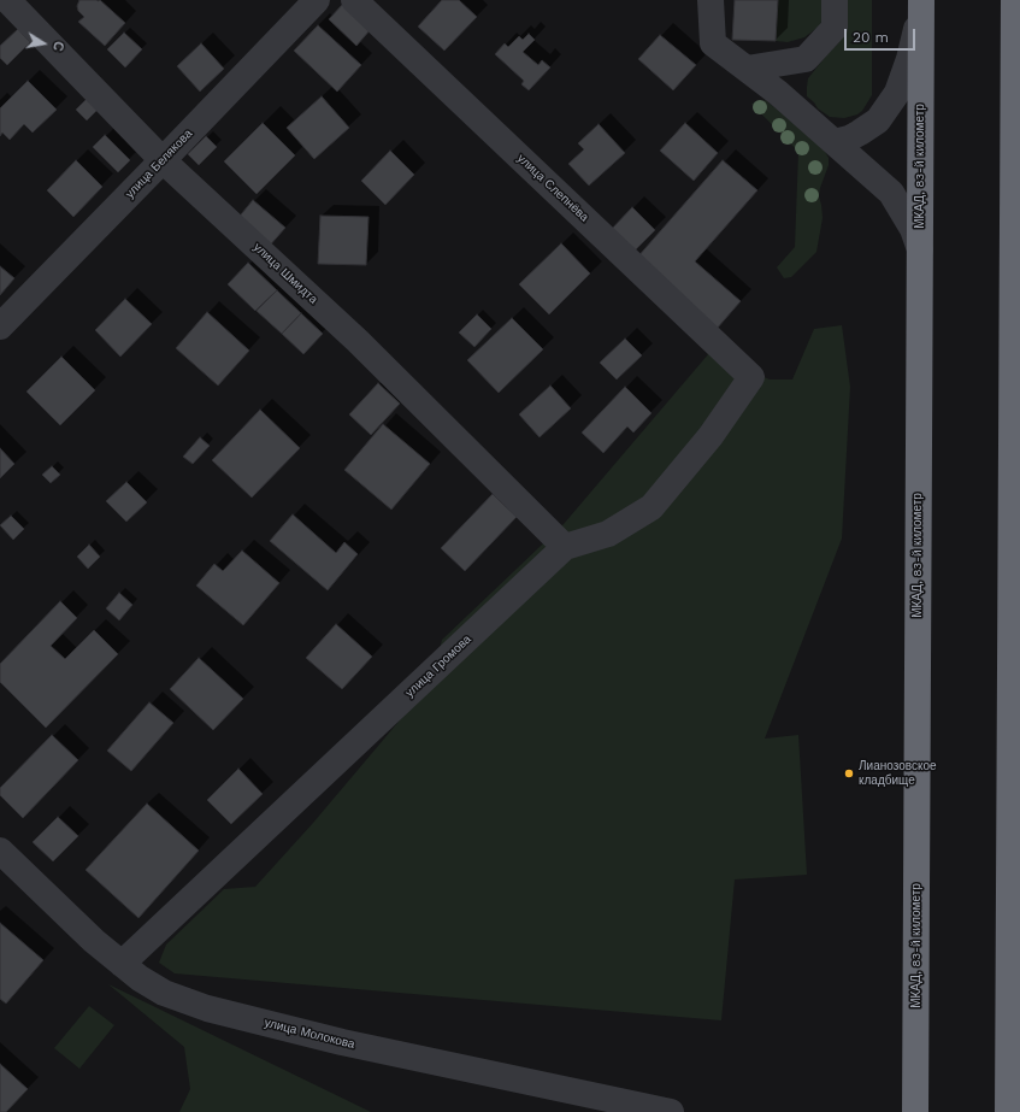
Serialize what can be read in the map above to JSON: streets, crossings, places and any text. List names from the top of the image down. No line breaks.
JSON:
{"streets":{"highway":["МКАД, 83-й километр"],"street":["улица Белякова","улица Слепнёва","улица Шмидта","улица Громова","улица Молокова"]},"crossings":[["улица Белякова","улица Шмидта"],["улица Слепнёва","улица Громова"],["улица Шмидта","улица Громова"],["улица Громова","улица Молокова"]],"places":["Лианозовское кладбище"],"scale_bar":"20 m","north":"right"}
